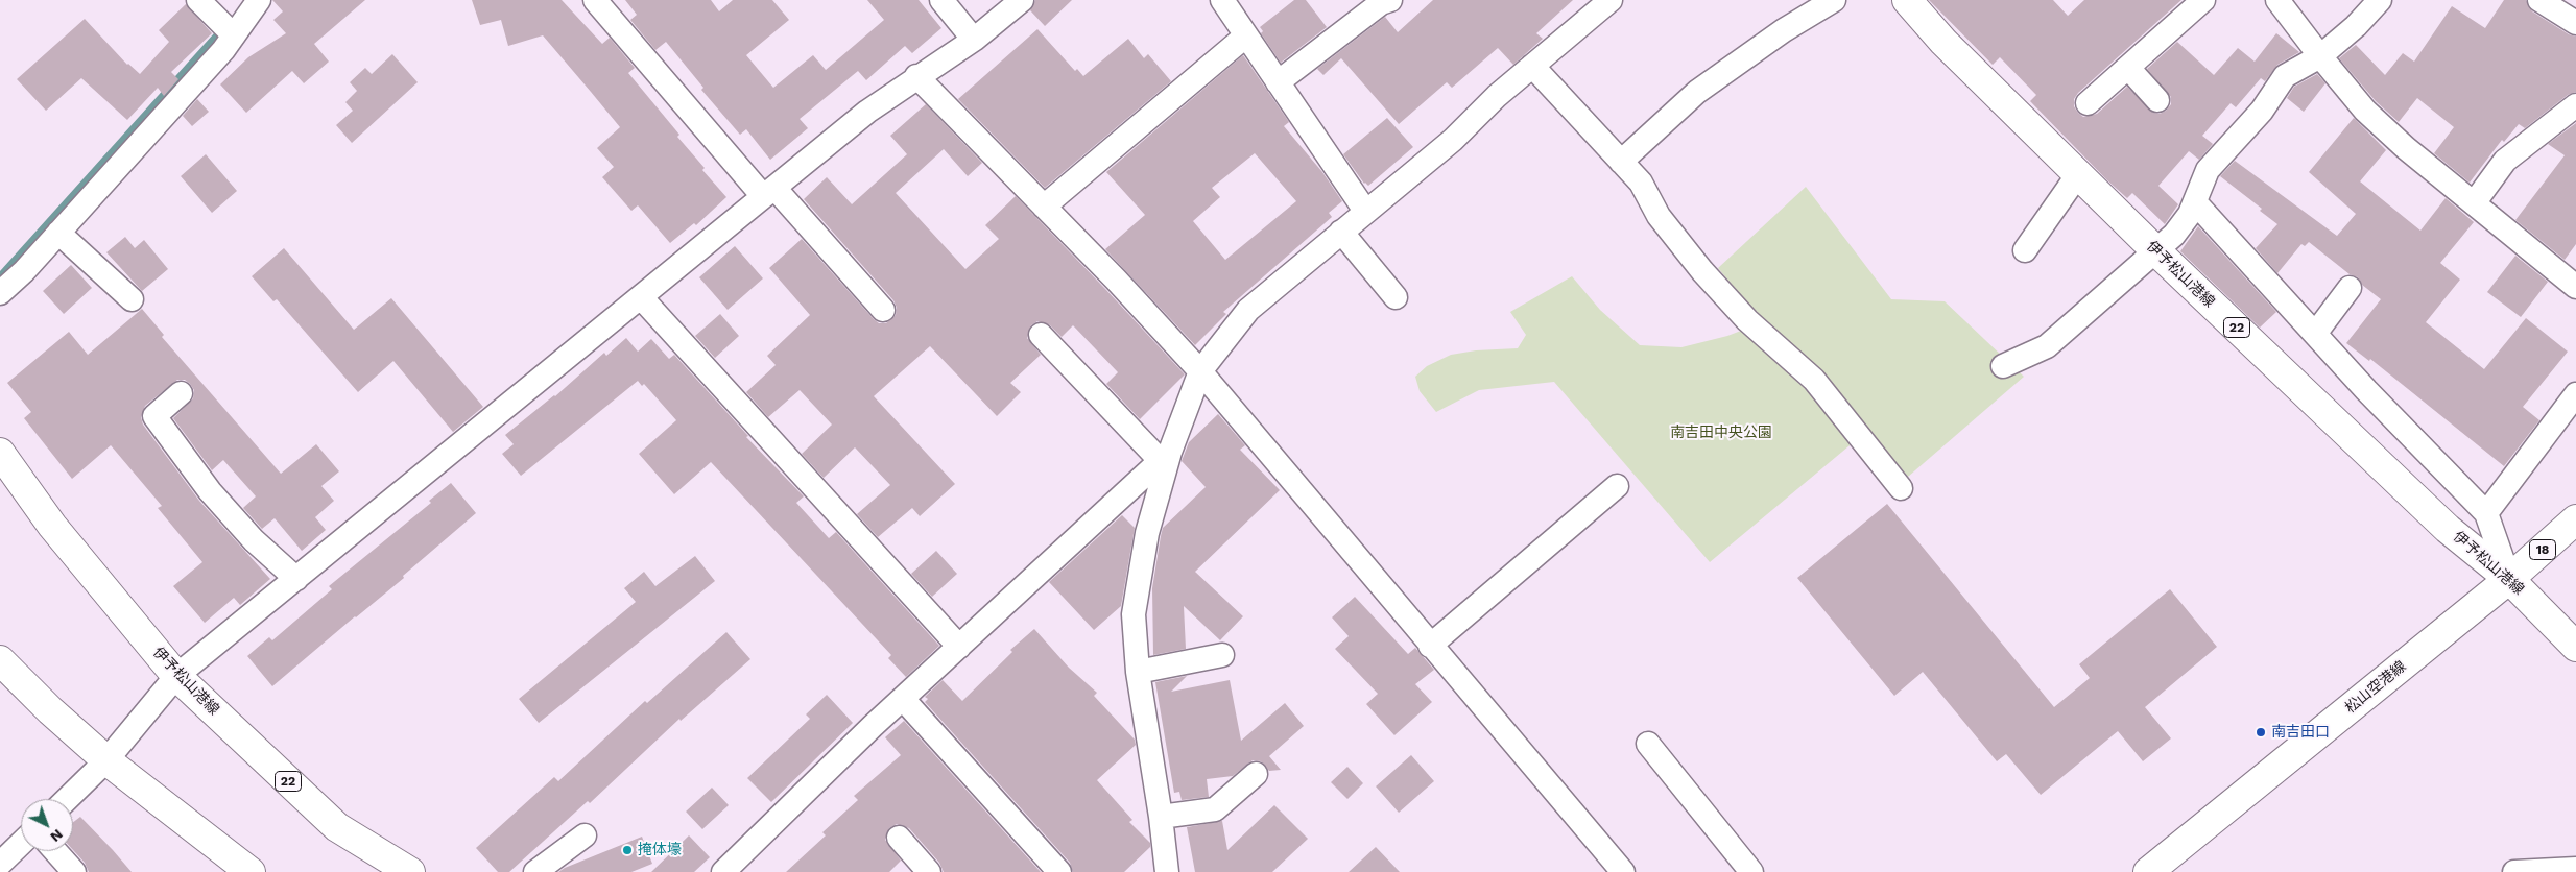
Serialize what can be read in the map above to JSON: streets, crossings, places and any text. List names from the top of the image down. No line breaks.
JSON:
{"streets":{"main road":["伊予松山港線","22","18","松山空港線"]},"crossings":[["伊予松山港線","松山空港線"]],"parks":["南吉田中央公園"],"places":["南吉田口","掩体壕"],"north":"bottom right"}
